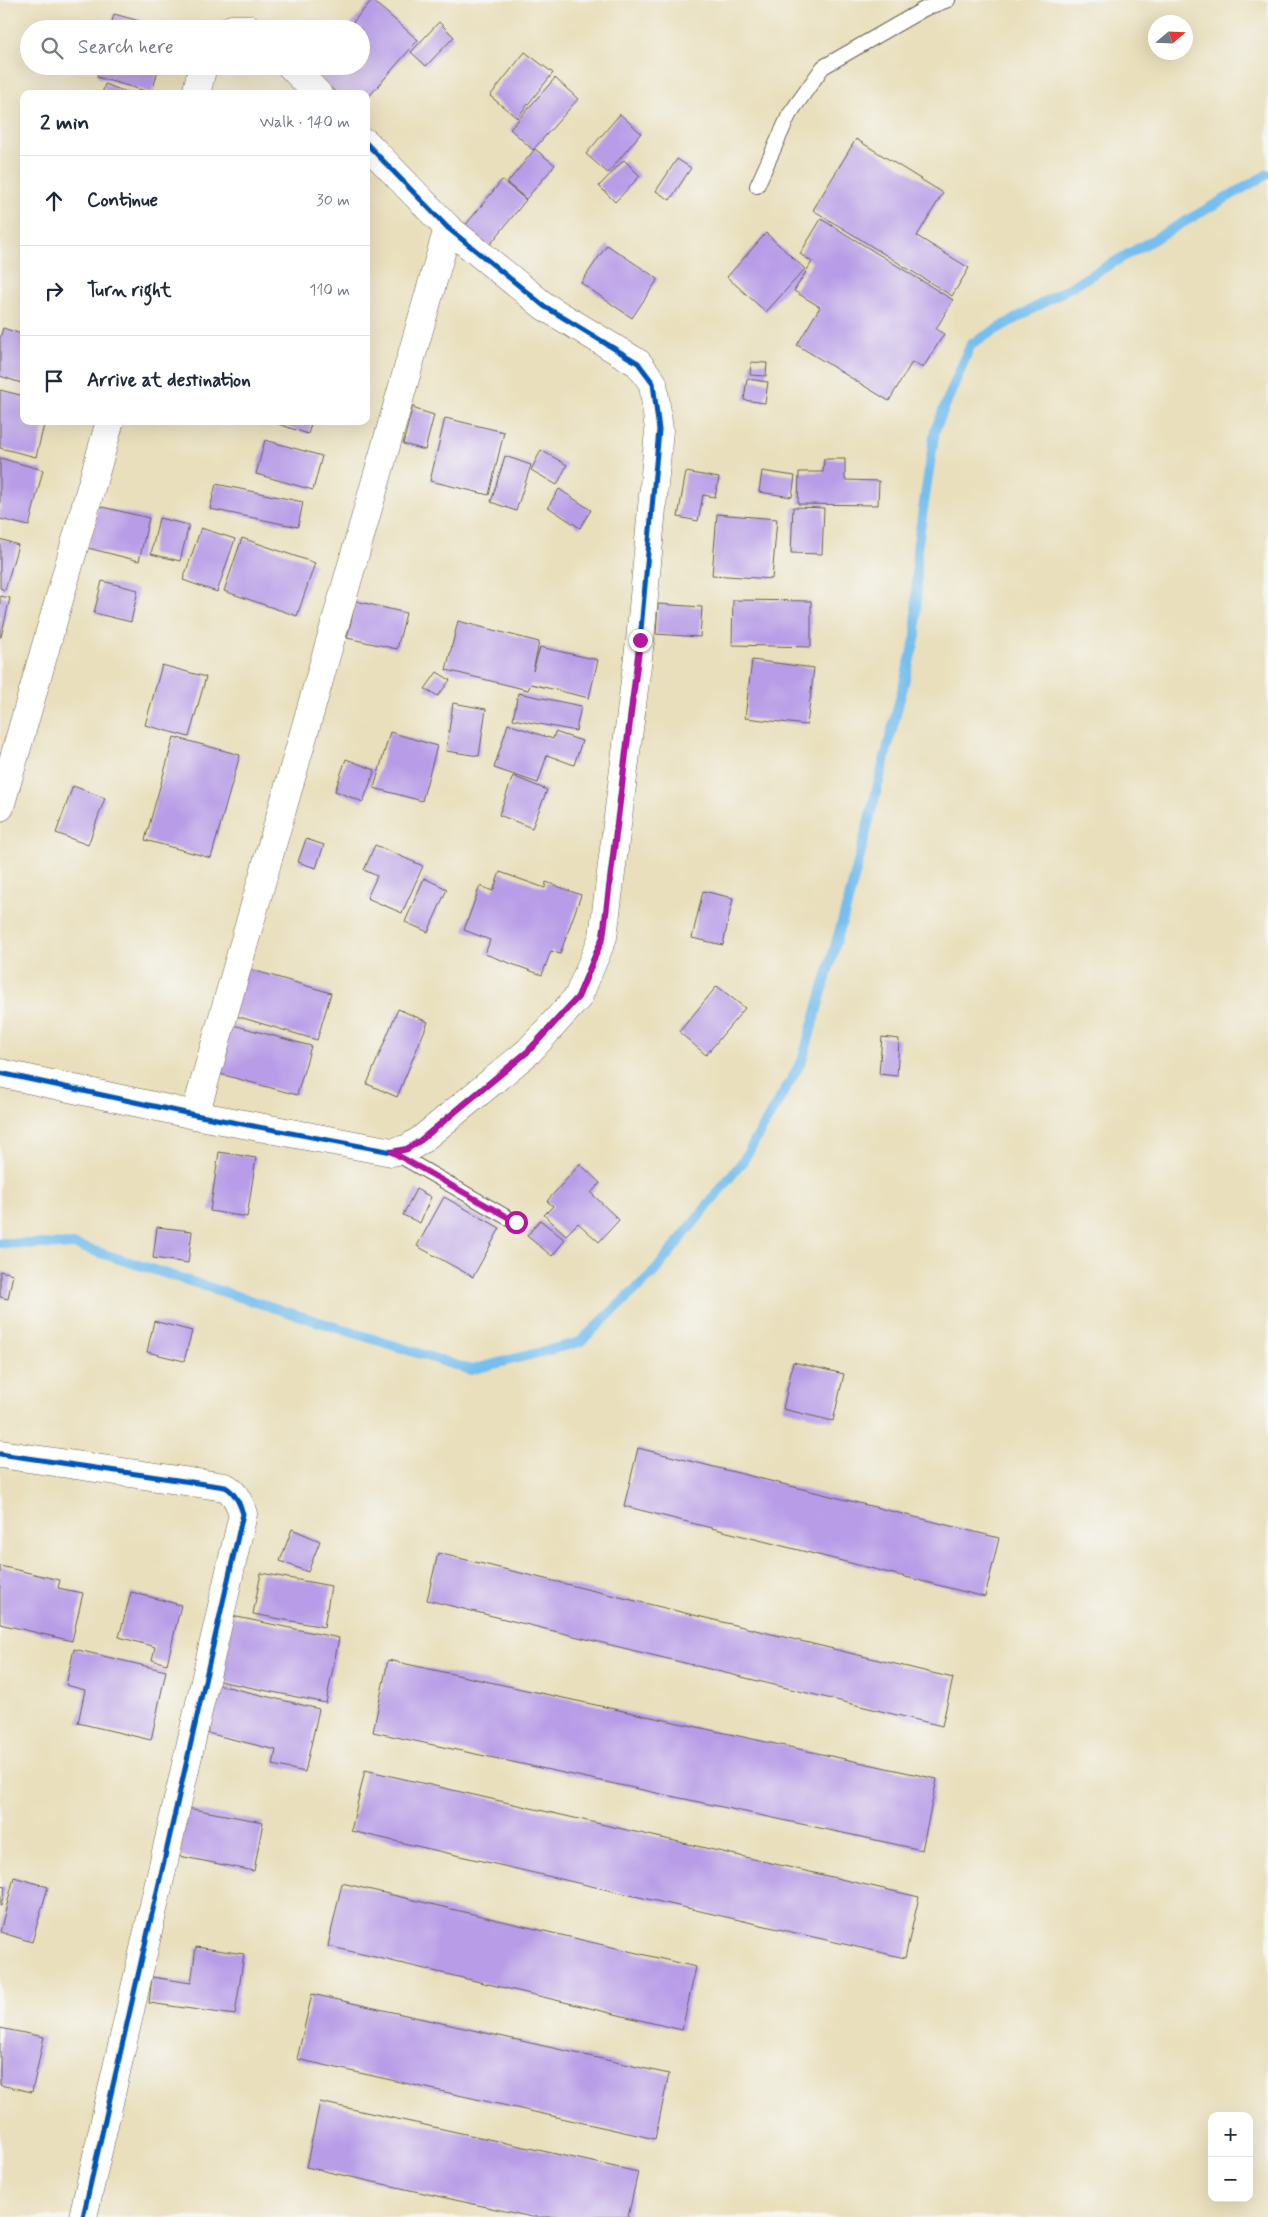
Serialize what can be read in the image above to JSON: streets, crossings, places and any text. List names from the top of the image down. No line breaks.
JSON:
{"north":"right","page":{"search":"Search here","heading":["2 min","Walk · 140 m"],"list":[["Continue","30 m"],["Turn right","110 m"],"Arrive at destination"],"map_buttons":["+","−"]}}
